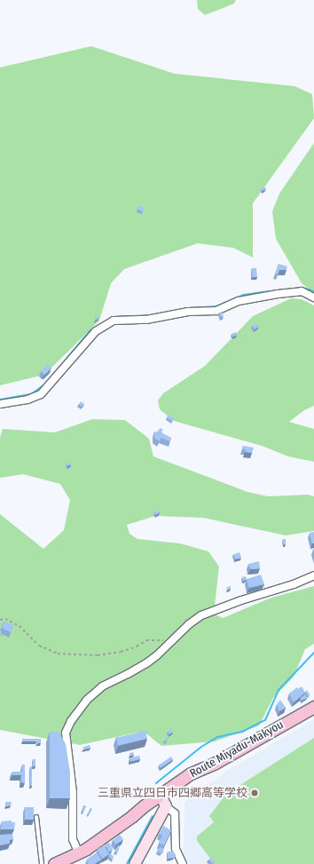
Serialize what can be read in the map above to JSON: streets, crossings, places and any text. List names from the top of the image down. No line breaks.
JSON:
{"streets":{"main road":["Route Miyadu-Makyou"]},"places":["三重県立四日市四郷高等学校"]}
